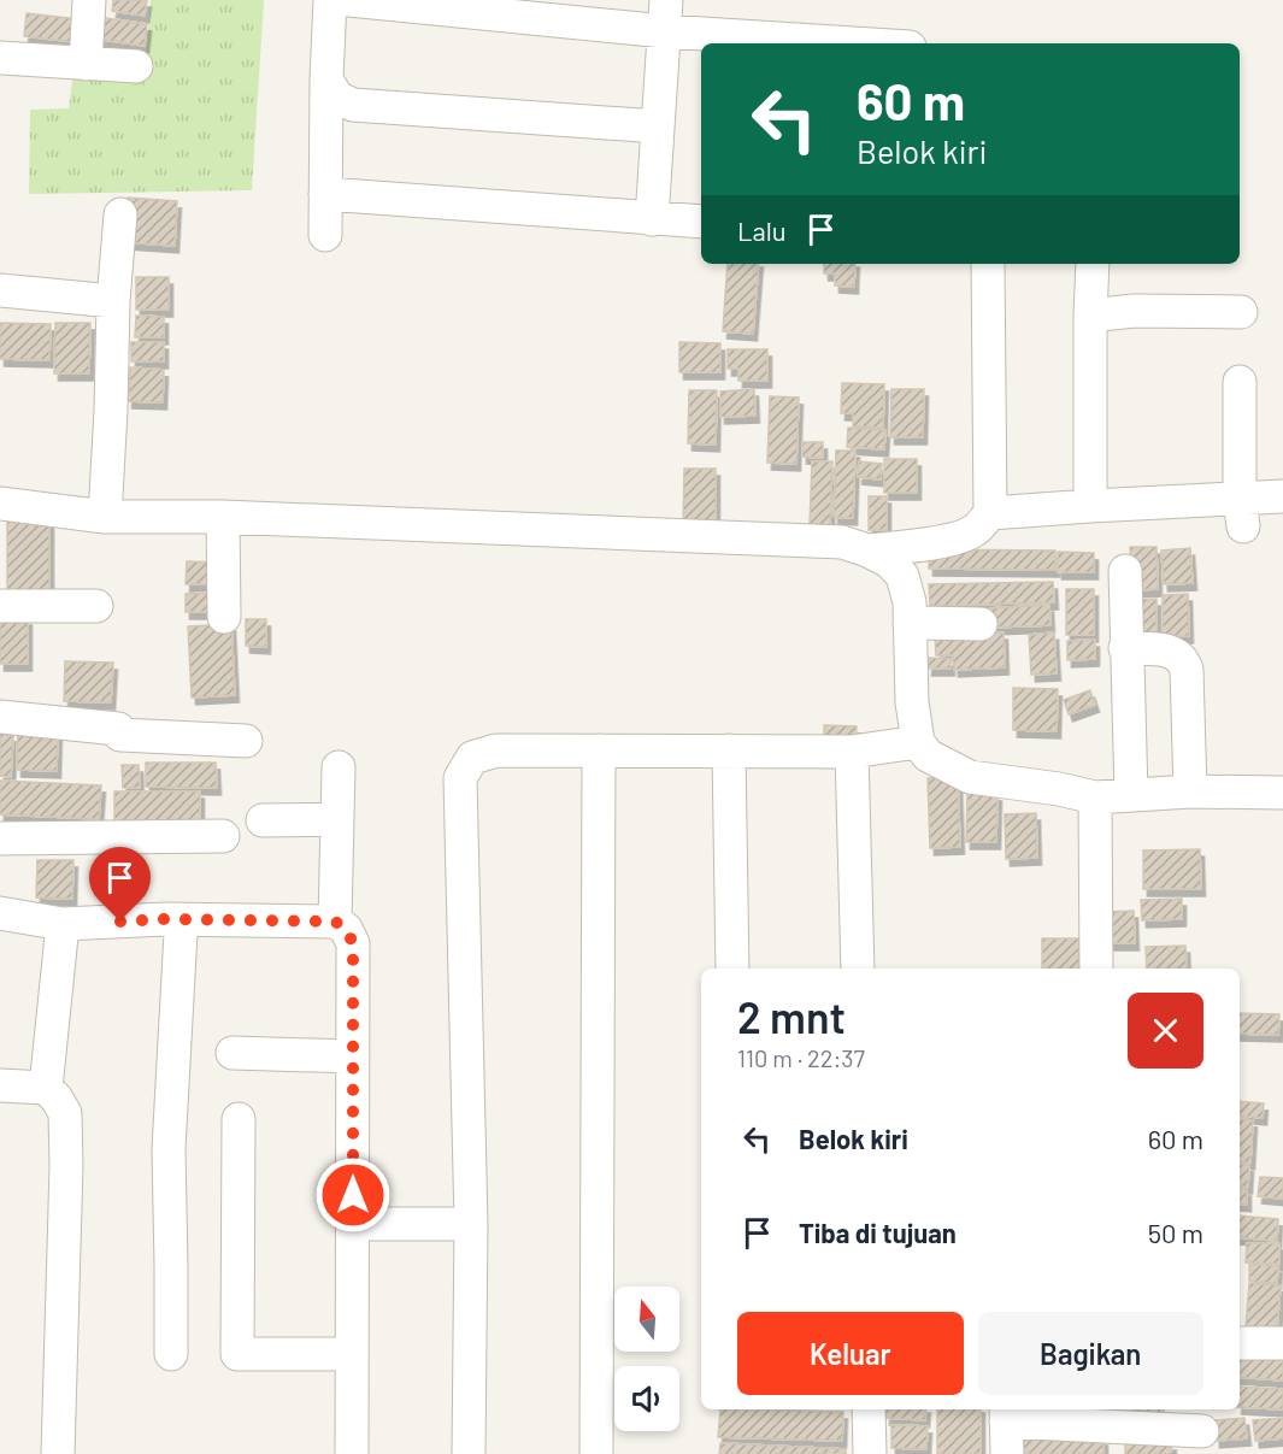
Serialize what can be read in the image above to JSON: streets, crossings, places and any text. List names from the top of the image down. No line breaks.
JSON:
{"north":"top","page":{"turn":["60 m","Belok kiri"],"then":"Lalu","heading":["2 mnt","110 m · 22:37"],"list":[{"name":"Belok kiri","value":"60 m"},{"name":"Tiba di tujuan","value":"50 m"}],"buttons":["Keluar","Bagikan"]}}
